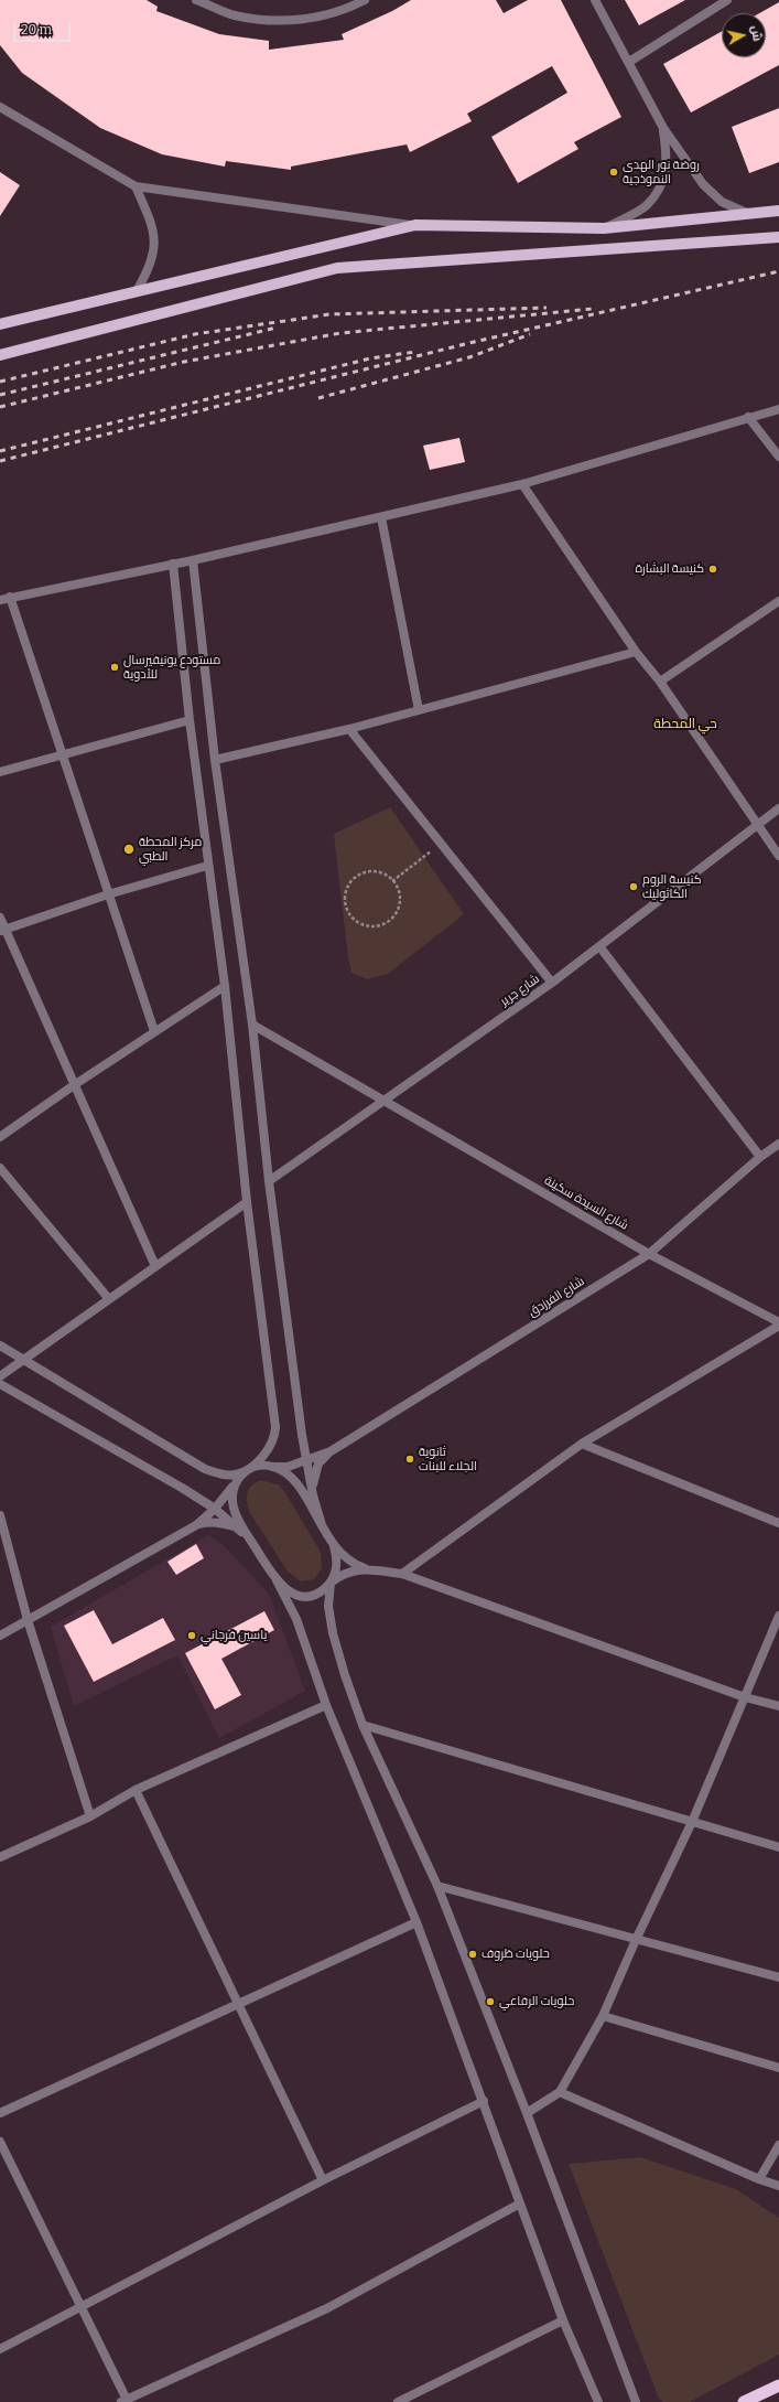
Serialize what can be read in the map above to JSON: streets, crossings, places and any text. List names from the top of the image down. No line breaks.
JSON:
{"streets":{"street":["شارع جرير","شارع السيدة سكينة","شارع الفرزدق"]},"crossings":[["شارع جرير","شارع السيدة سكينة"],["شارع السيدة سكينة","شارع الفرزدق"]],"districts":["حي المحطة"],"places":["روضة نور الهدى النموذجية","كنيسة البشارة","مستودع يونيفيرسال للأدوية","مركز المحطة الطبي","كنيسة الروم الكاثوليك","ثانوية الجلاء للبنات","ياسين فرجاني","حلويات ظروف","حلويات الرفاعي"],"scale_bar":"20 m","north":"right"}
